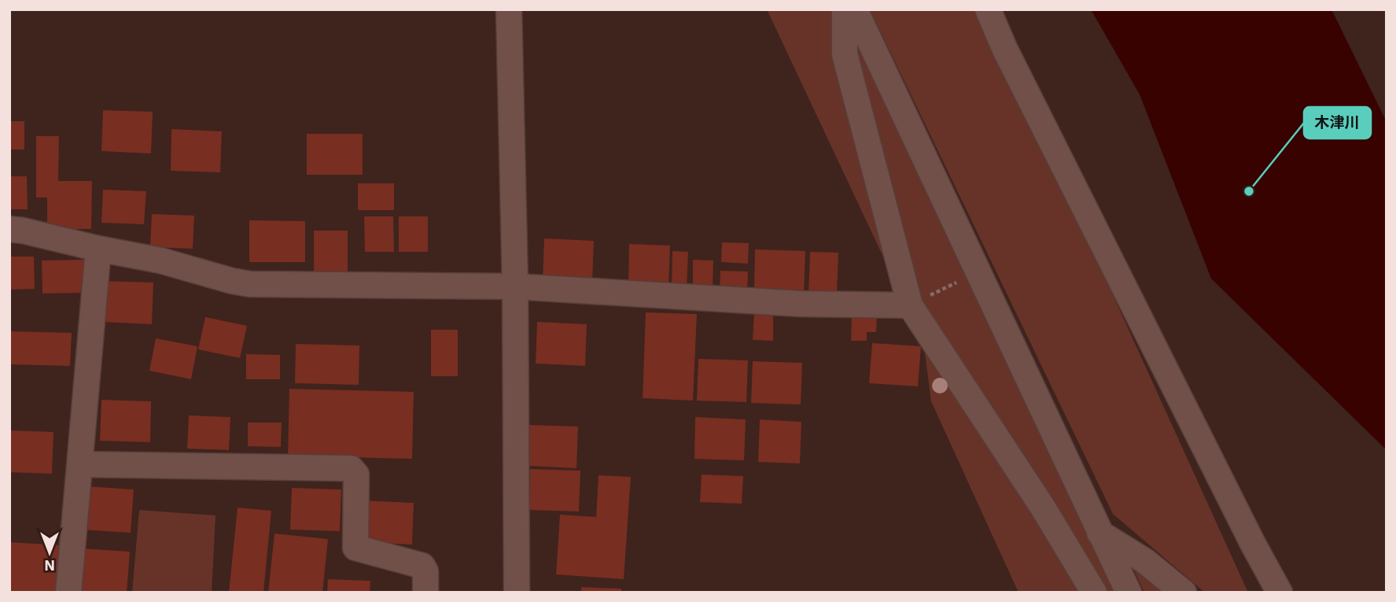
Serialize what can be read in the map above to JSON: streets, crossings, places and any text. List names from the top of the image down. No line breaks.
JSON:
{"places":["木津川"],"north":"bottom"}
